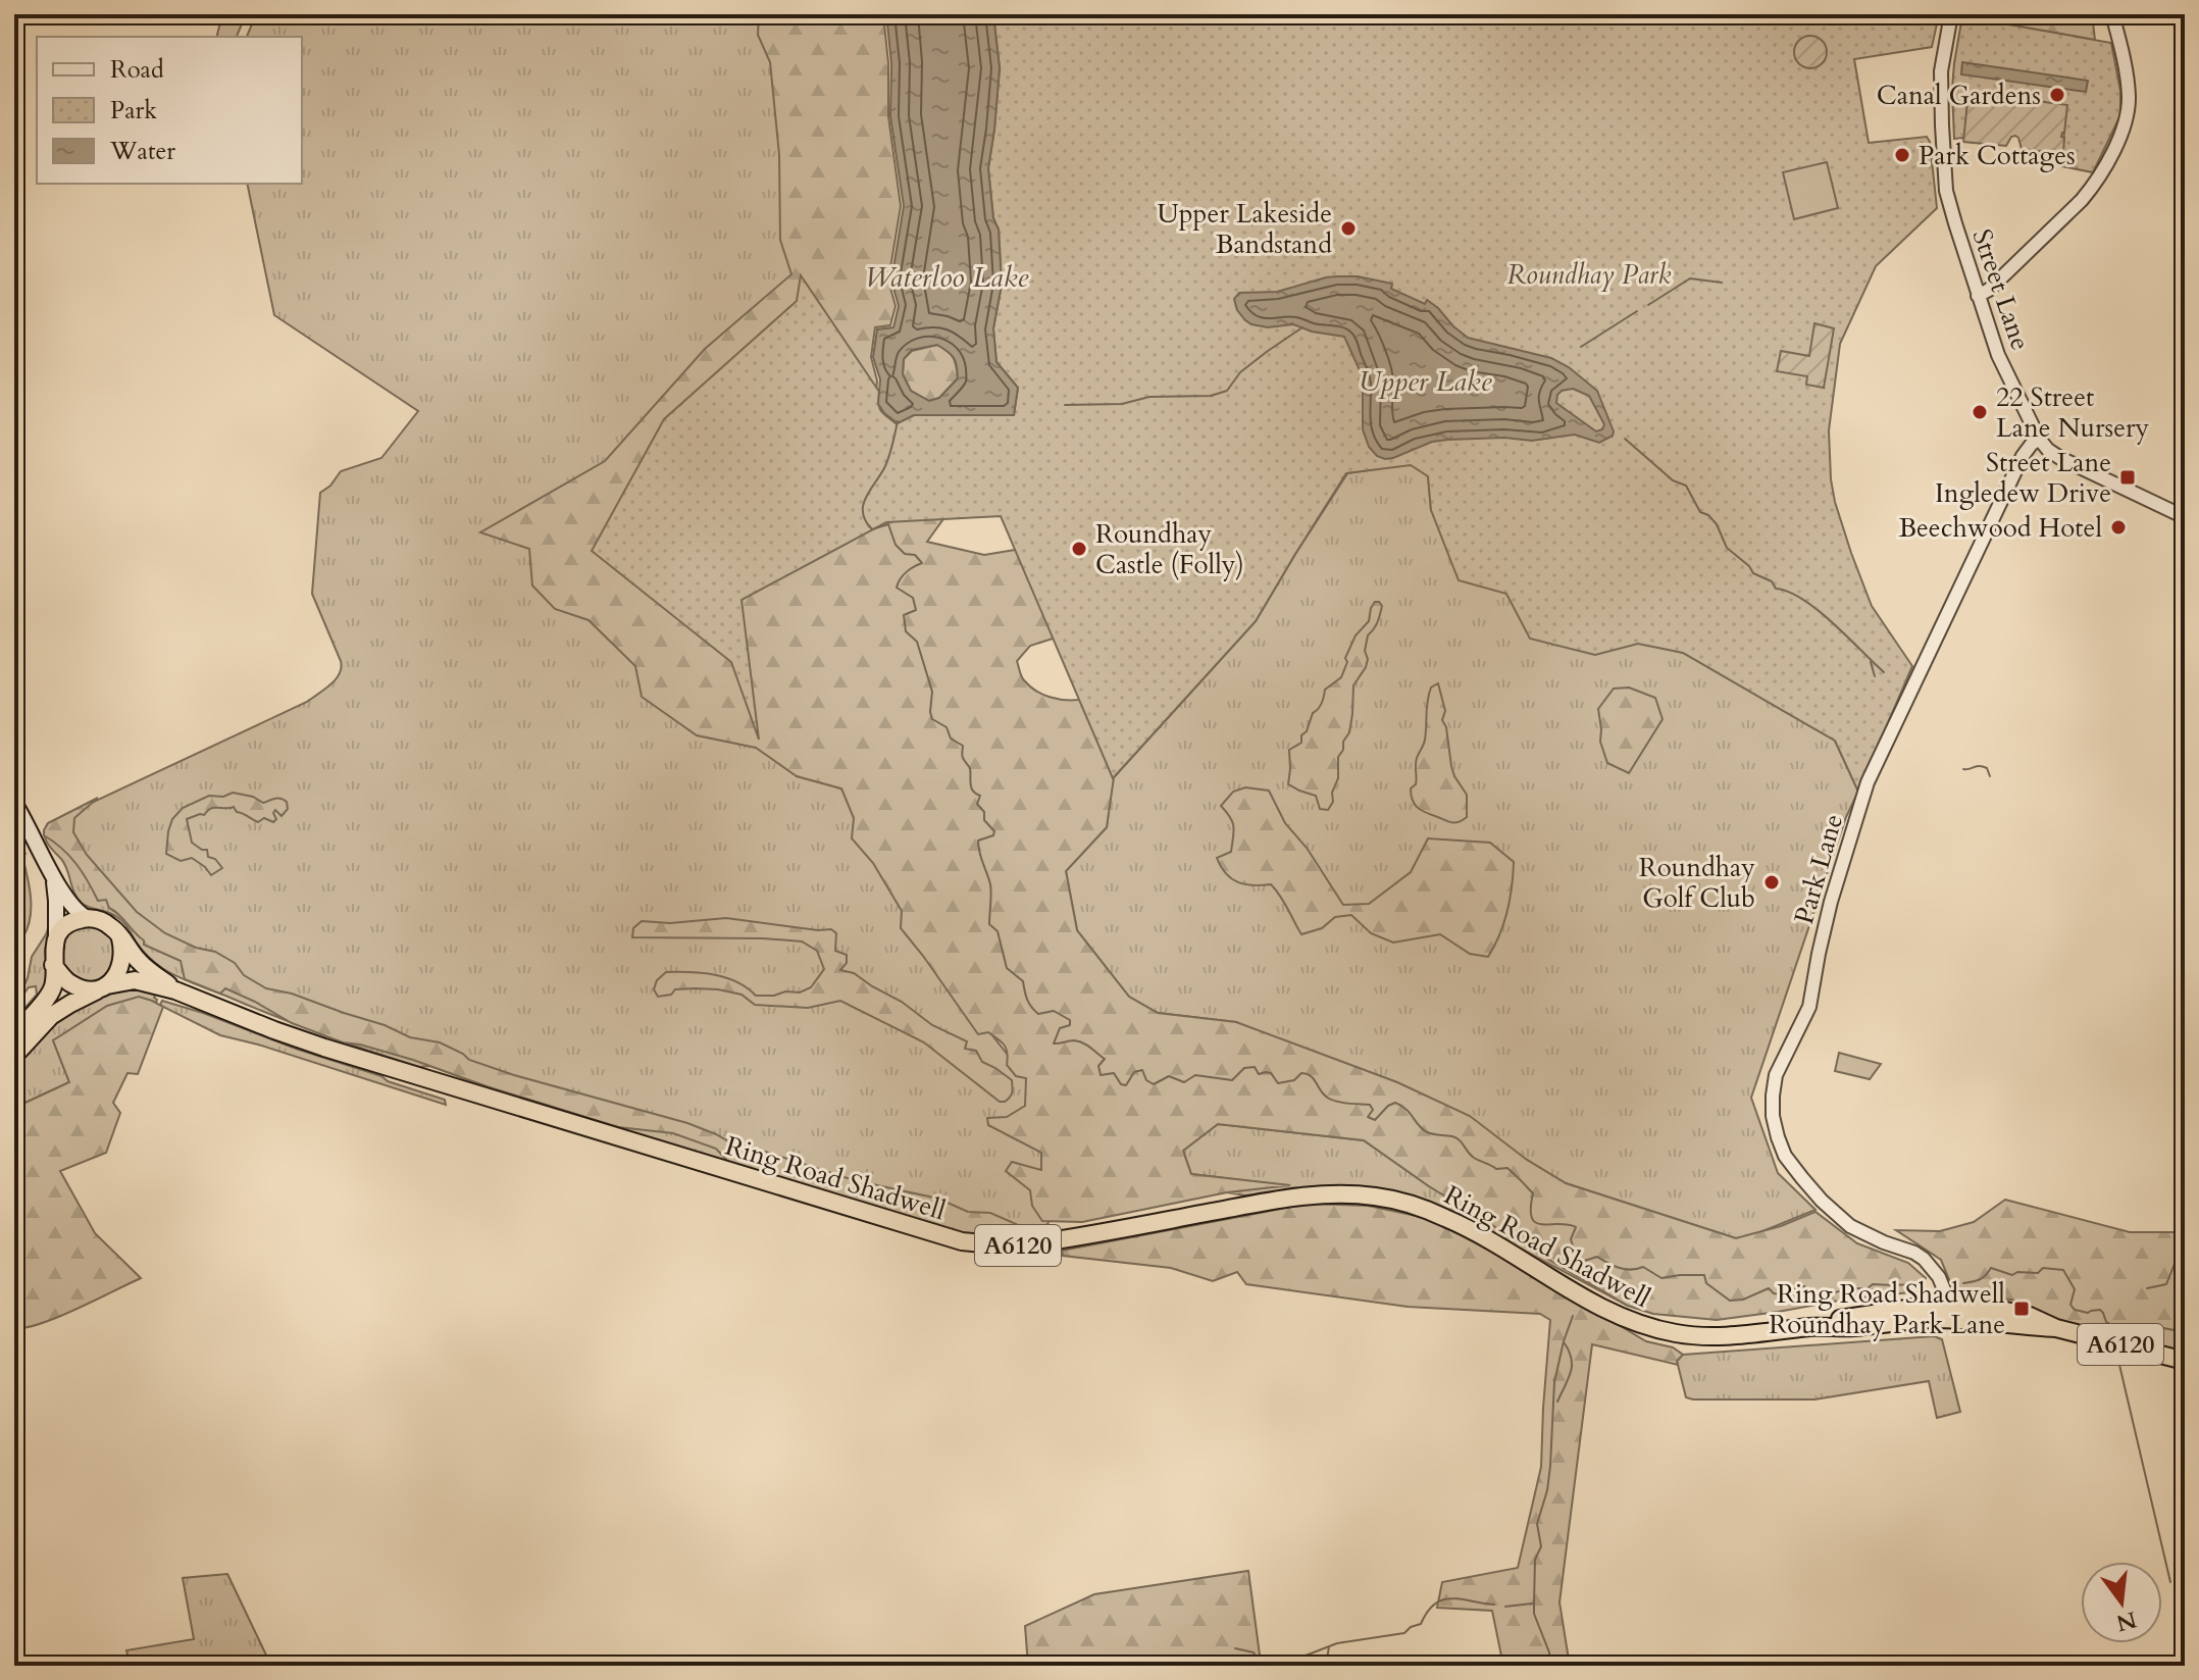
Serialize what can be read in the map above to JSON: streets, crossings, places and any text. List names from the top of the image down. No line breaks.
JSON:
{"streets":{"highway":["Ring Road Shadwell","A6120"],"street":["Street Lane","Park Lane"]},"crossings":[["Street Lane","Park Lane"],["Park Lane","Ring Road Shadwell"],["Park Lane","A6120"],["Ring Road Shadwell","A6120"]],"water":["Waterloo Lake","Upper Lake"],"parks":["Roundhay Park"],"places":{"other":["Canal Gardens","Park Cottages","Upper Lakeside Bandstand","22 Street Lane Nursery","Beechwood Hotel","Roundhay Castle (Folly)","Roundhay Golf Club"],"transit":["Street Lane Ingledew Drive","Ring Road Shadwell Roundhay Park Lane"]},"legend":["Road","Park","Water"],"north":"bottom"}
